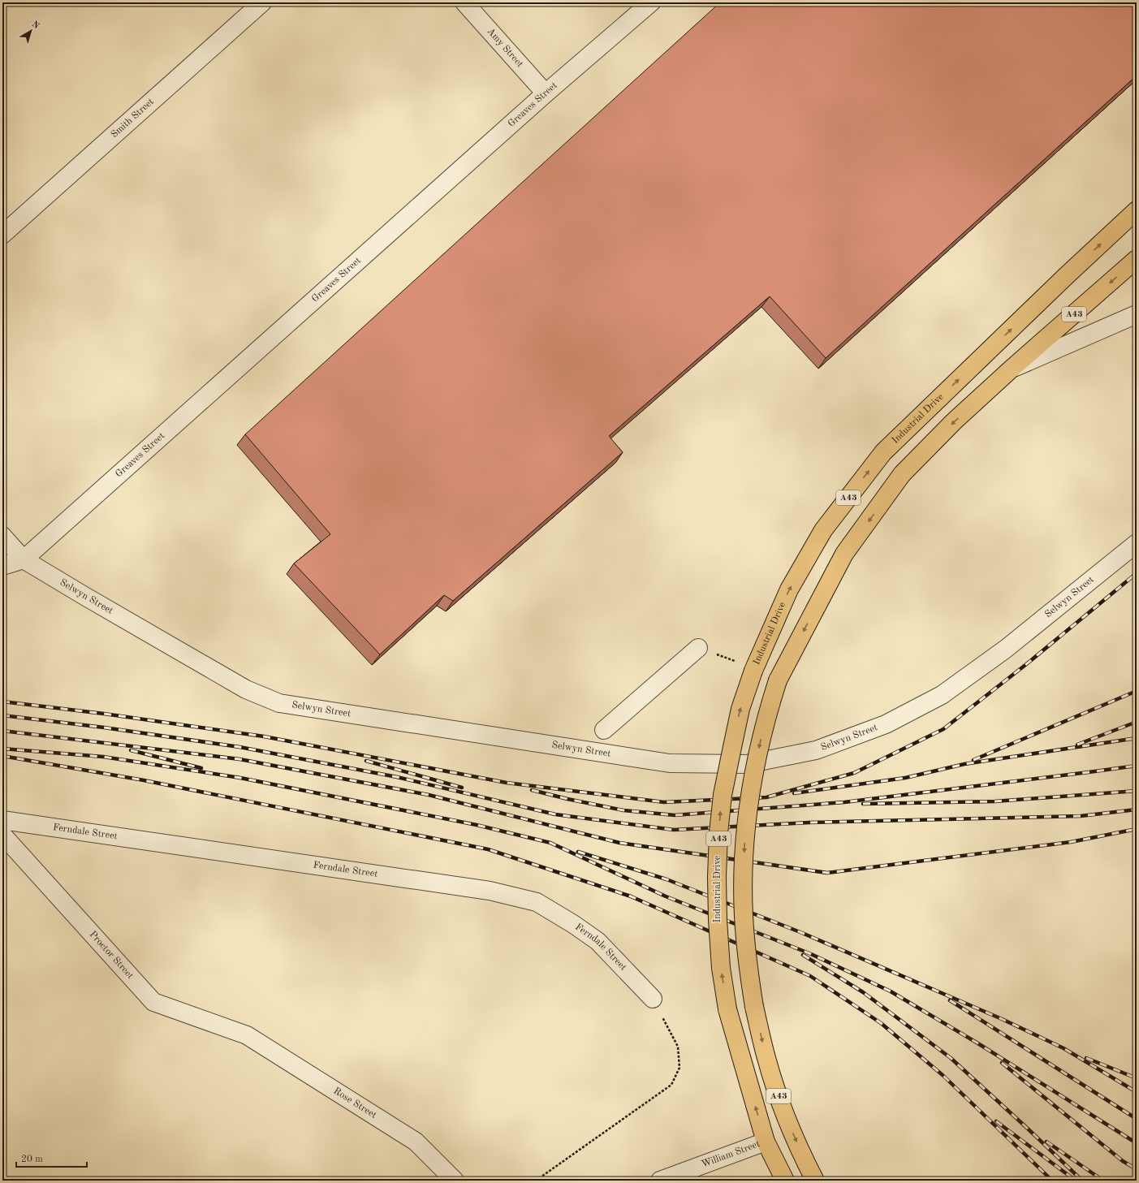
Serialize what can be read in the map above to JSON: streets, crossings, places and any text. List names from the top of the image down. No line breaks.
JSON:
{"streets":{"highway":["A43","Industrial Drive"],"street":["Amy Street","Greaves Street","Smith Street","Selwyn Street","Ferndale Street","Proctor Street","Rose Street","William Street"]},"crossings":[["Amy Street","Greaves Street"],["Greaves Street","Selwyn Street"],["Industrial Drive","William Street"],["Proctor Street","Rose Street"]],"scale_bar":"20 m","north":"top right"}
